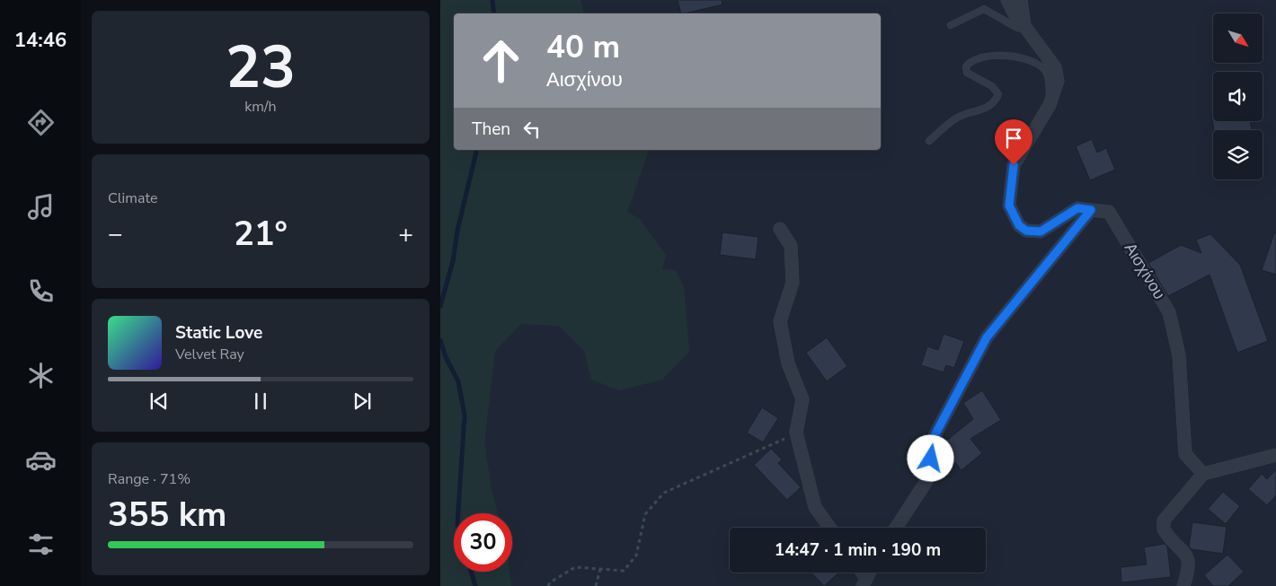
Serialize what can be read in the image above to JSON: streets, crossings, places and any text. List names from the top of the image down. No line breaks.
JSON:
{"streets":{"street":["Αισχίνου"]},"north":"bottom right","page":{"tabs":"14:46","tile":[["23","km/h"],"Climate",["Range · 71%","355 km"]],"turn":["40 m","Αισχίνου"],"then":"Then","heat":["−","21°","+"],"song":["Static Love","Velvet Ray"],"limit":"30","trip":"14:47 · 1 min · 190 m"}}
